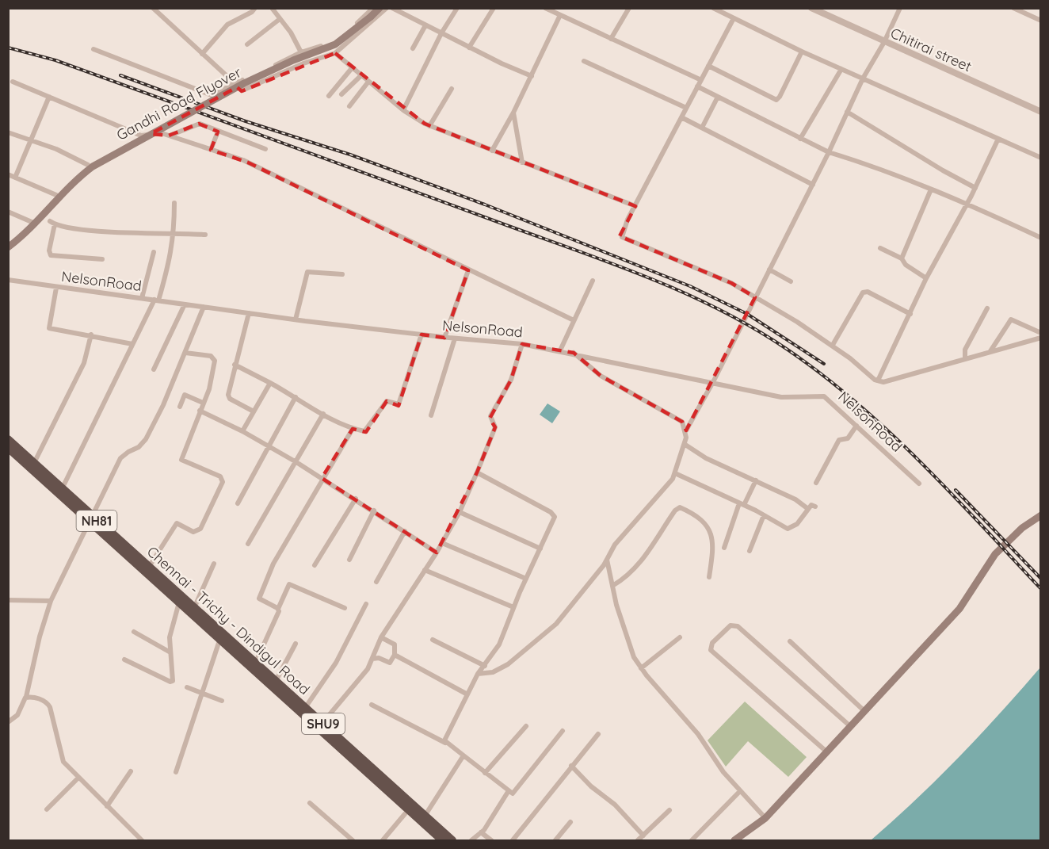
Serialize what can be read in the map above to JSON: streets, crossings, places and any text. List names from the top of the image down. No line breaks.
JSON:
{"streets":{"highway":["NH81","Chennai - Trichy - Dindigul Road","SHU9"],"main road":["Gandhi Road Flyover"],"street":["Chitirai street","NelsonRoad"]}}
